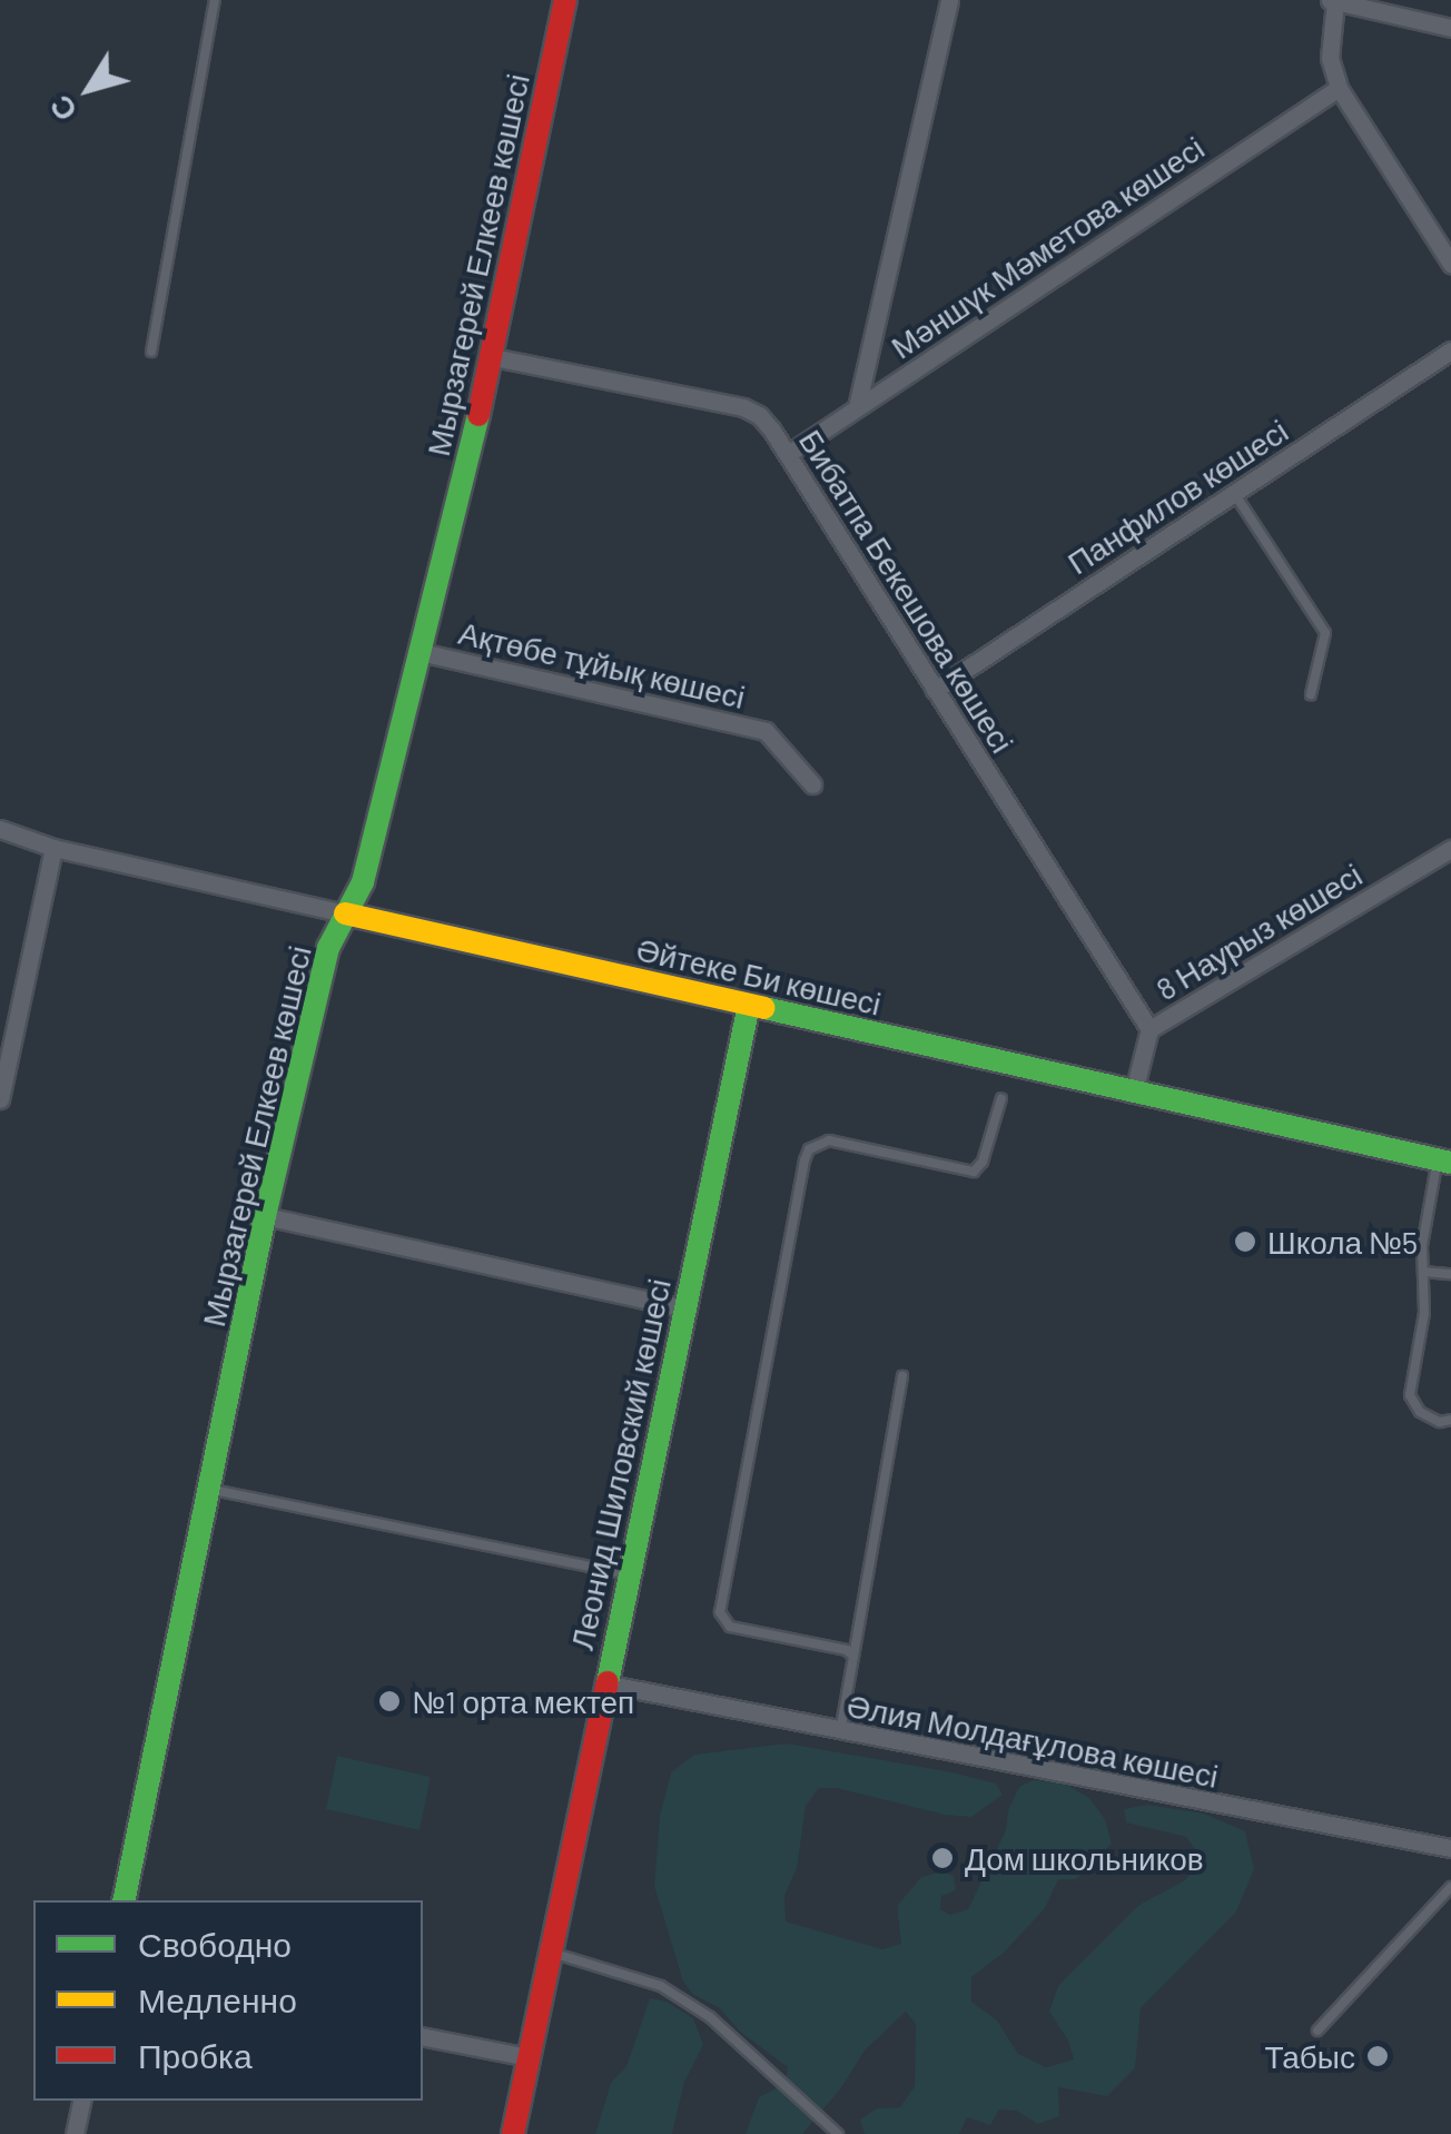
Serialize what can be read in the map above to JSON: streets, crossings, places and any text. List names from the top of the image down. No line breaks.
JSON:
{"streets":{"street":["Мәншүк Мәметова көшесі","Мырзагерей Елкеев көшесі","Панфилов көшесі","Бибатпа Бекешова көшесі","Ақтөбе тұйық көшесі","8 Наурыз көшесі","Әйтеке Би көшесі","Леонид Шиловский көшесі","Әлия Молдағұлова көшесі"]},"crossings":[["Мәншүк Мәметова көшесі","Бибатпа Бекешова көшесі"],["Мырзагерей Елкеев көшесі","Бибатпа Бекешова көшесі"],["Мырзагерей Елкеев көшесі","Ақтөбе тұйық көшесі"],["Мырзагерей Елкеев көшесі","Әйтеке Би көшесі"],["Панфилов көшесі","Бибатпа Бекешова көшесі"],["Бибатпа Бекешова көшесі","8 Наурыз көшесі"],["8 Наурыз көшесі","Әйтеке Би көшесі"],["Әйтеке Би көшесі","Леонид Шиловский көшесі"],["Леонид Шиловский көшесі","Әлия Молдағұлова көшесі"]],"places":["Школа №5","№1 орта мектеп","Дом школьников","Табыс"],"legend":["Свободно","Медленно","Пробка"],"north":"bottom left"}
